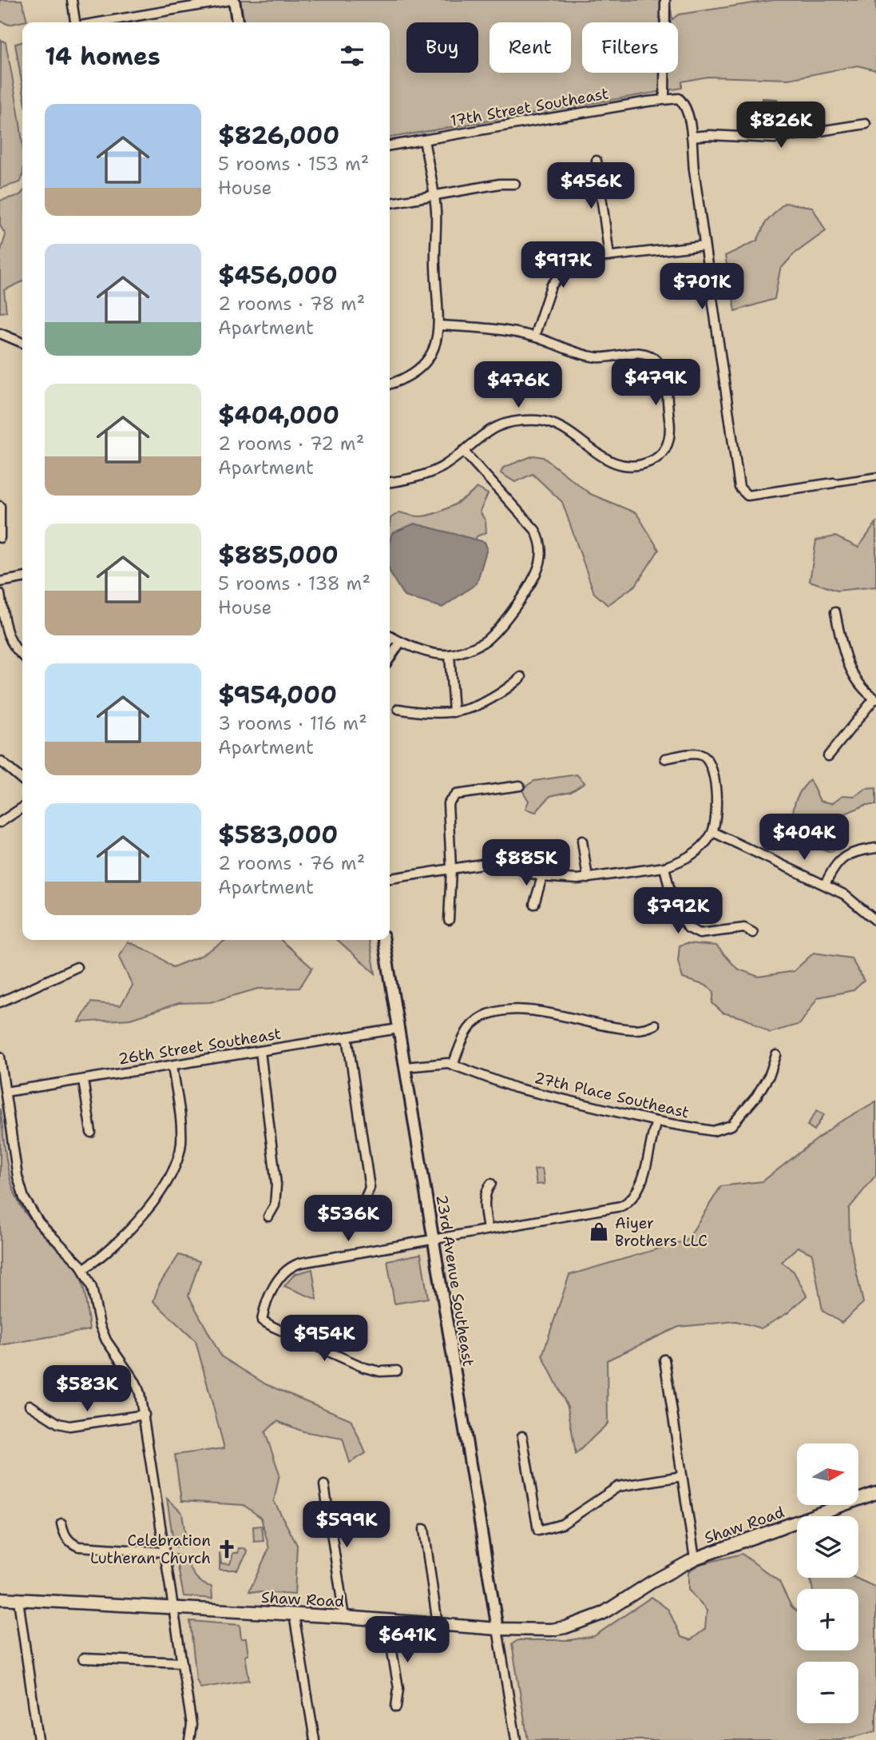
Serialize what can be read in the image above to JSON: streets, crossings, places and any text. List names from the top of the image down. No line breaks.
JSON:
{"streets":{"main road":["Shaw Road"],"street":["17th Street Southeast","26th Street Southeast","27th Place Southeast","23rd Avenue Southeast"]},"crossings":[["26th Street Southeast","23rd Avenue Southeast"],["27th Place Southeast","23rd Avenue Southeast"],["23rd Avenue Southeast","Shaw Road"]],"places":{"shop":["Aiyer Brothers LLC"],"church":["Celebration Lutheran Church"]},"north":"right","page":{"chip":["Buy","Rent","Filters"],"heading":"14 homes","list":[{"name":"$826,000","note":"5 rooms · 153 m² · House"},{"name":"$456,000","note":"2 rooms · 78 m² · Apartment"},{"name":"$404,000","note":"2 rooms · 72 m² · Apartment"},{"name":"$885,000","note":"5 rooms · 138 m² · House"},{"name":"$954,000","note":"3 rooms · 116 m² · Apartment"},{"name":"$583,000","note":"2 rooms · 76 m² · Apartment"}],"price":["$826K","$456K","$917K","$701K","$479K","$476K","$404K","$885K","$792K","$536K","$954K","$583K","$599K","$641K"],"map_buttons":["+","−"]}}
